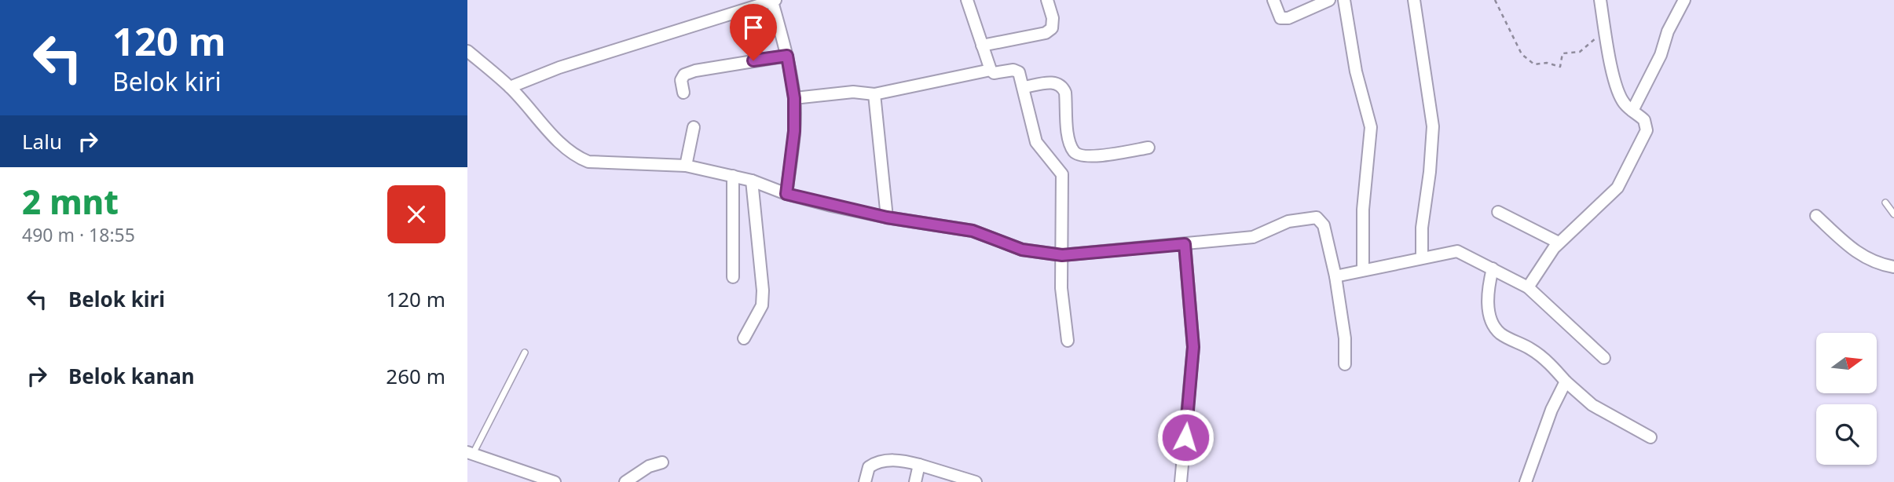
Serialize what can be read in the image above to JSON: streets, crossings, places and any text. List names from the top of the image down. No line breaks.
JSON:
{"north":"right","page":{"turn":["120 m","Belok kiri"],"then":"Lalu","heading":["2 mnt","490 m · 18:55"],"list":[{"name":"Belok kiri","value":"120 m"},{"name":"Belok kanan","value":"260 m"}]}}
